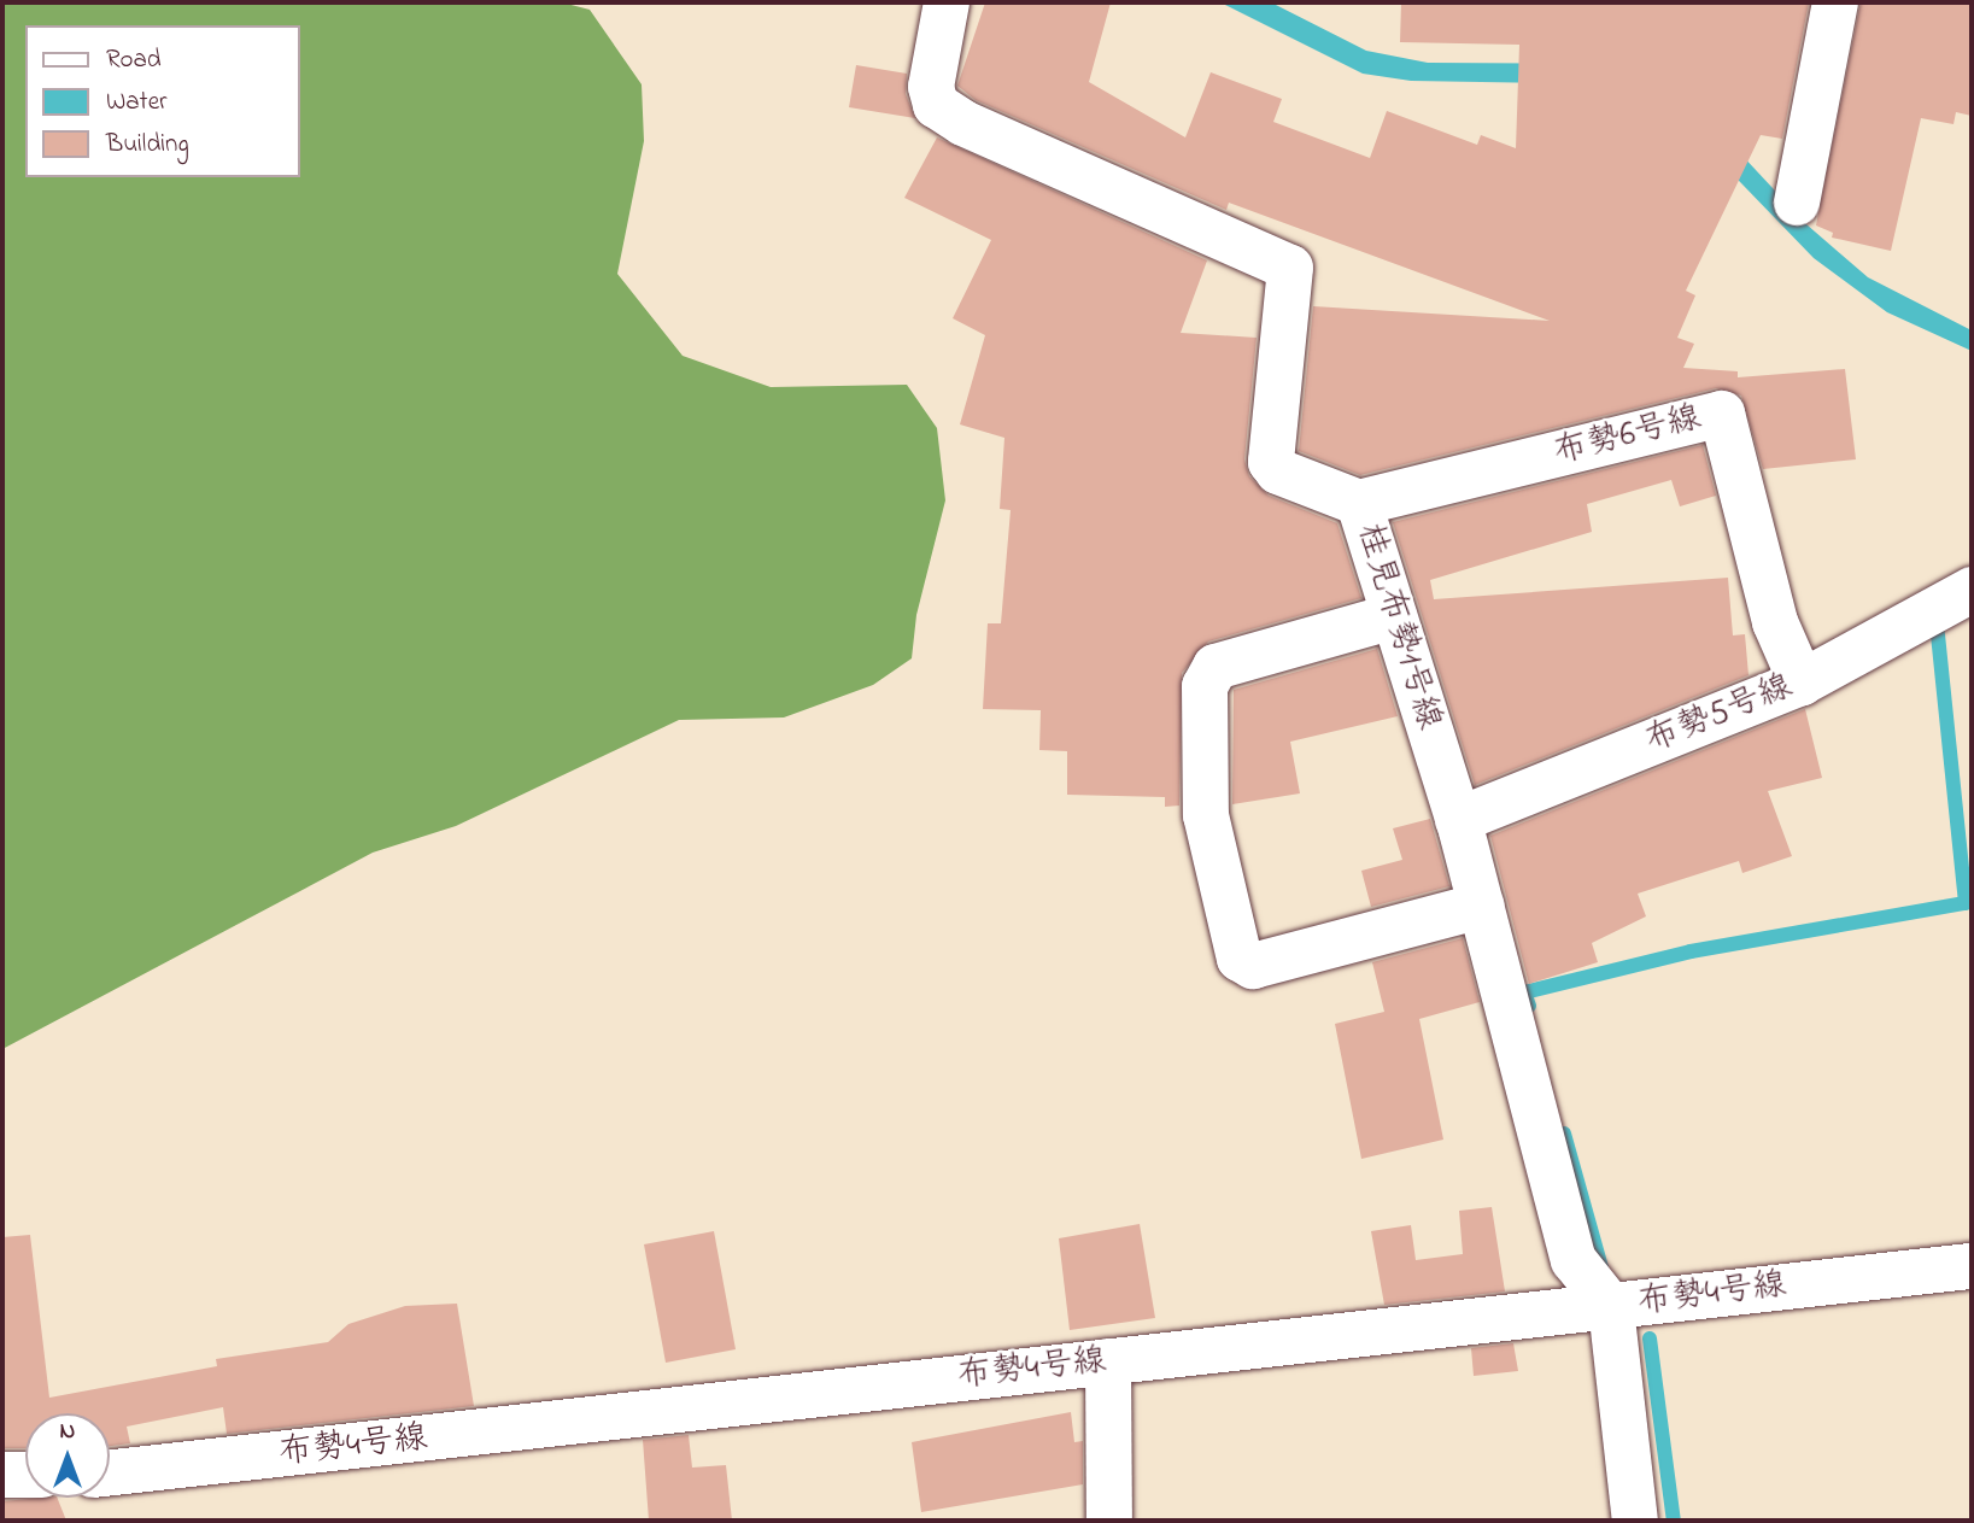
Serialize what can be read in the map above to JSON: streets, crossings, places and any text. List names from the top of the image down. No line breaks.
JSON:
{"streets":{"street":["布勢6号線","桂見布勢1号線","布勢5号線","布勢4号線"]},"crossings":[["布勢6号線","桂見布勢1号線"],["布勢6号線","布勢5号線"],["桂見布勢1号線","布勢5号線"],["桂見布勢1号線","布勢4号線"]],"legend":["Road","Water","Building"],"north":"top"}
